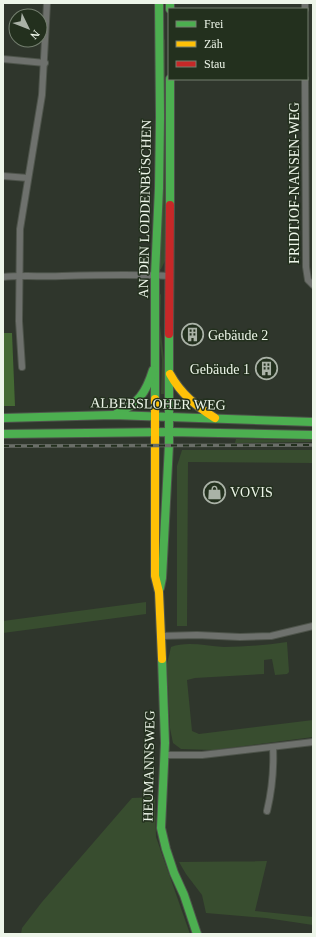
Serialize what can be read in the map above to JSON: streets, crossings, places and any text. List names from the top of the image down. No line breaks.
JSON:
{"streets":{"main road":["AN DEN LODDENBÜSCHEN","ALBERSLOHER WEG","HEUMANNSWEG"],"street":["FRIDTJOF-NANSEN-WEG"]},"crossings":[["AN DEN LODDENBÜSCHEN","ALBERSLOHER WEG"],["AN DEN LODDENBÜSCHEN","HEUMANNSWEG"],["ALBERSLOHER WEG","HEUMANNSWEG"]],"places":{"building":["Gebäude 2","Gebäude 1"],"shop":["VOVIS"]},"legend":["Frei","Zäh","Stau"],"north":"bottom right"}
